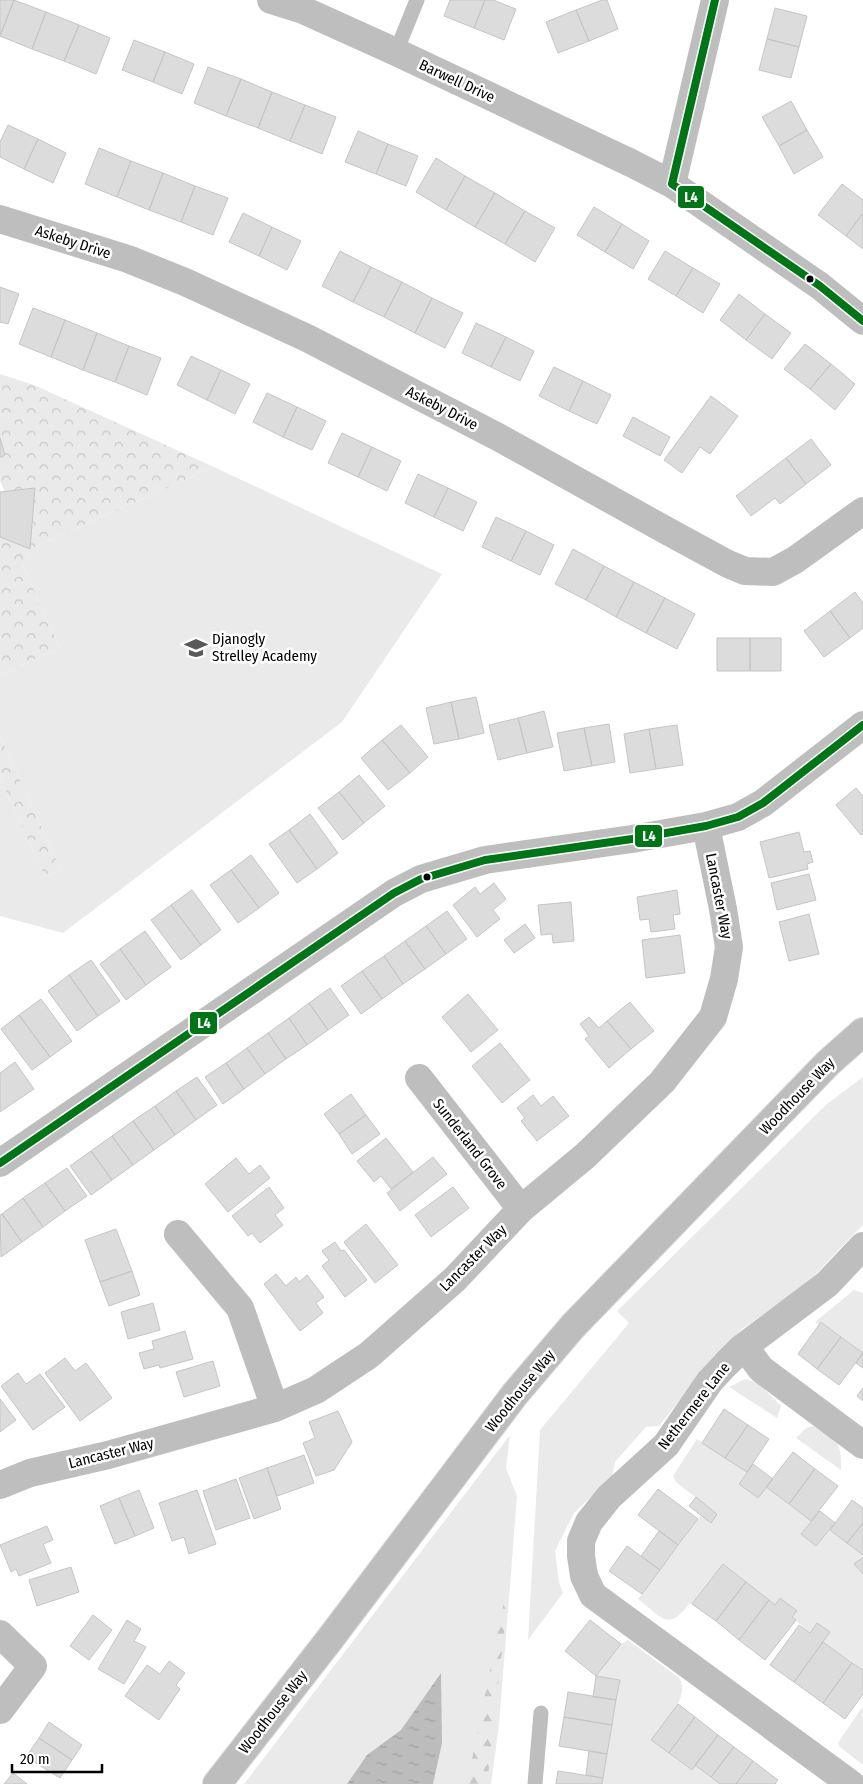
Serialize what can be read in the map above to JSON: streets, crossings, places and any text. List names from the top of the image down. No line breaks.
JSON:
{"streets":{"main road":["Woodhouse Way"],"street":["Barwell Drive","Askeby Drive","Lancaster Way","Sunderland Grove","Nethermere Lane"]},"crossings":[["Lancaster Way","Sunderland Grove"]],"places":{"school or university":["Djanogly Strelley Academy"]},"lines":["transit line L4"],"scale_bar":"20 m"}
